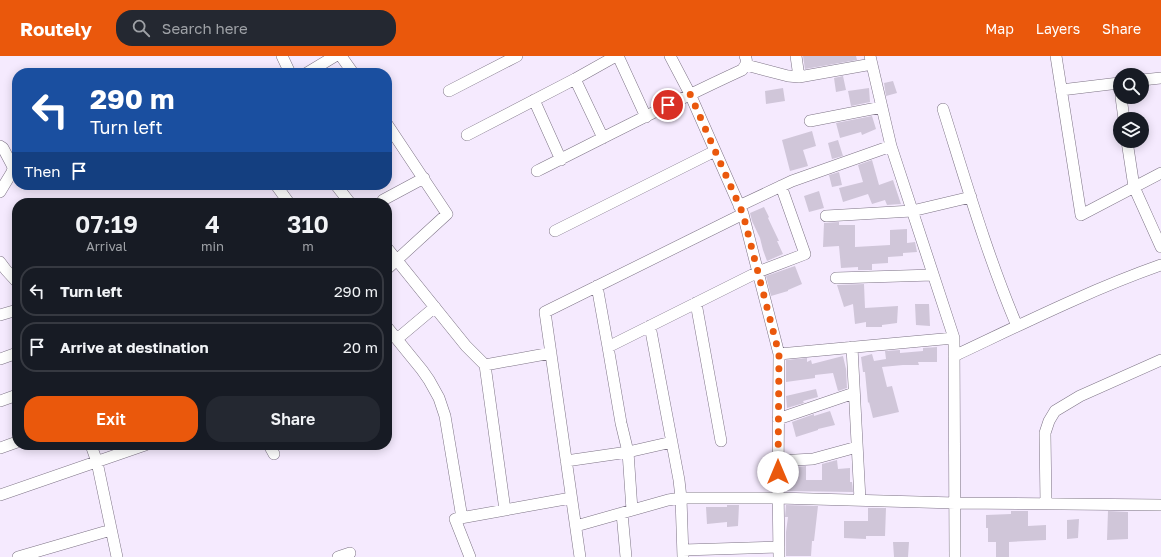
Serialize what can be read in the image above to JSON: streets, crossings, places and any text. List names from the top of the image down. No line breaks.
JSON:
{"page":{"header":"Routely","search":"Search here","nav":["Map","Layers","Share"],"turn":["290 m","Turn left"],"then":"Then","eta":["07:19","Arrival","4","min","310","m"],"list":[{"name":"Turn left","value":"290 m"},{"name":"Arrive at destination","value":"20 m"}],"buttons":["Exit","Share"]}}
